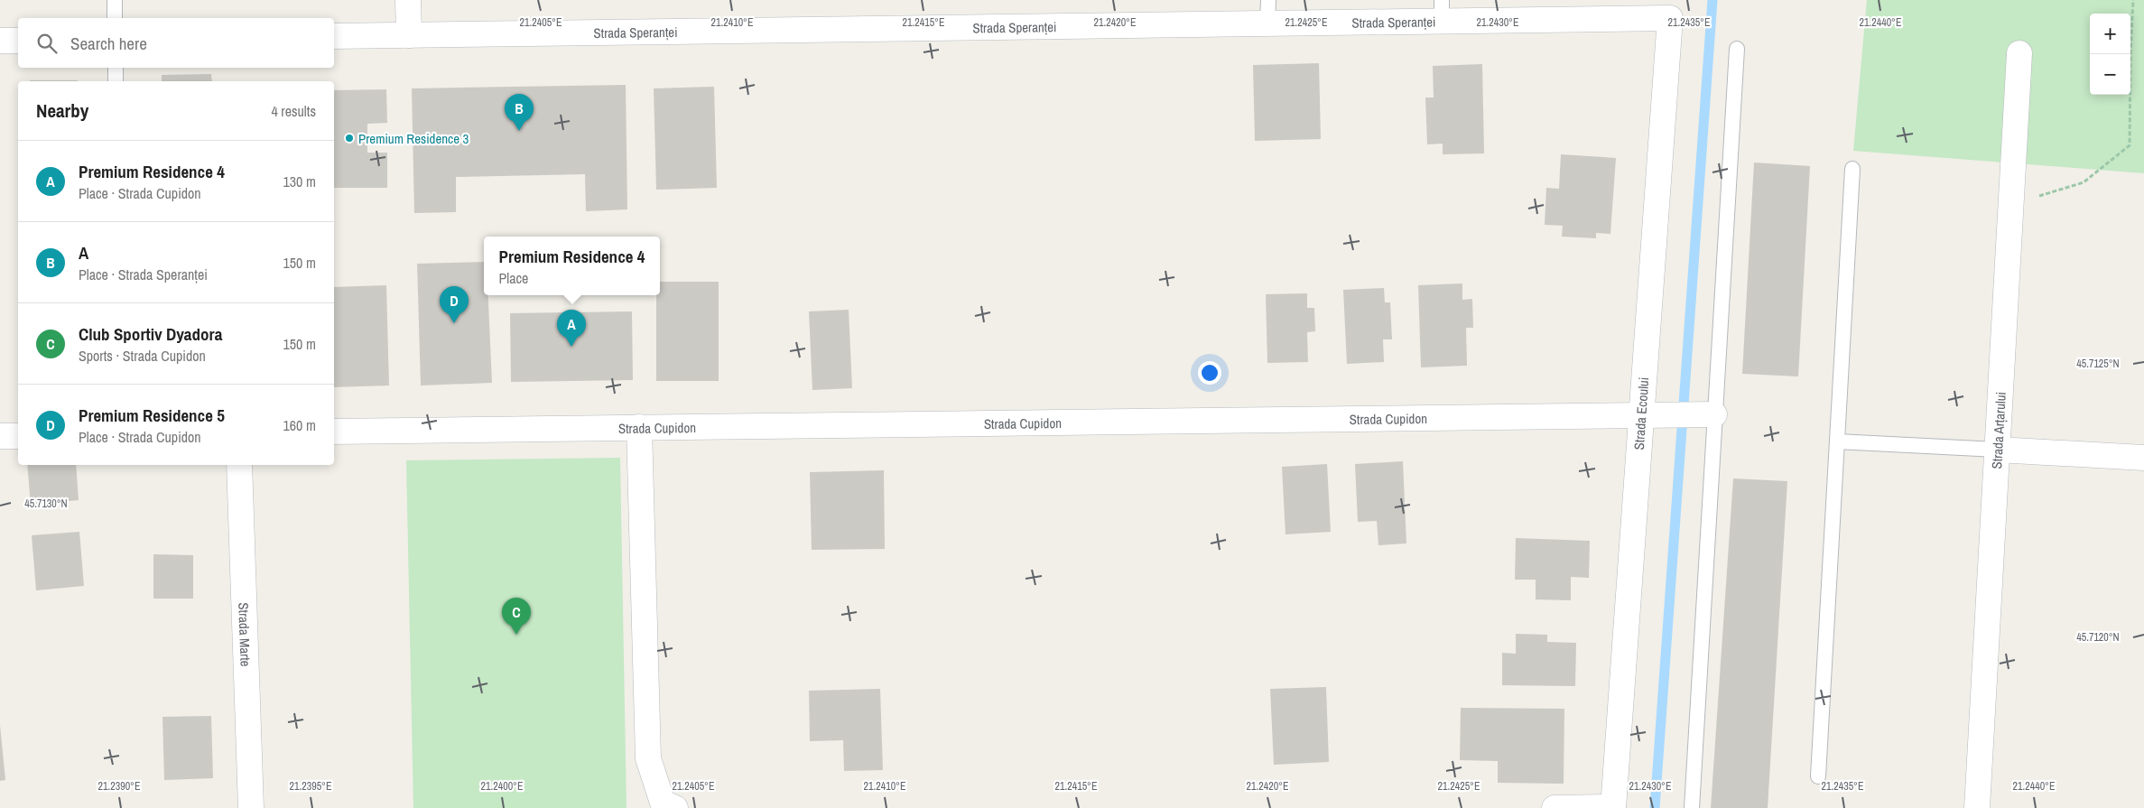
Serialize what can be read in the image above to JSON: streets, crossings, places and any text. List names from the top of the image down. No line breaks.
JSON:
{"streets":{"street":["Strada Speranței","Strada Ecoului","Strada Cupidon","Strada Arțarului","Strada Marte"]},"crossings":[["Strada Speranței","Strada Ecoului"],["Strada Ecoului","Strada Cupidon"]],"places":["Premium Residence 3"],"page":{"map_buttons":["+","−"],"search":"Search here","heading":["Nearby","4 results"],"pins":["B","D","A","C"],"list":[{"mark":"A","name":"Premium Residence 4","note":"Place · Strada Cupidon","value":"130 m"},{"mark":"B","name":"A","note":"Place · Strada Speranței","value":"150 m"},{"mark":"C","name":"Club Sportiv Dyadora","note":"Sports · Strada Cupidon","value":"150 m"},{"mark":"D","name":"Premium Residence 5","note":"Place · Strada Cupidon","value":"160 m"}],"popup":["Premium Residence 4","Place"]},"coordinates":["21.2420°E","21.2405°E","21.2410°E","21.2415°E","21.2425°E","21.2430°E","21.2435°E","21.2440°E","45.7125°N","45.7130°N","45.7120°N","21.2390°E","21.2395°E","21.2400°E"]}
